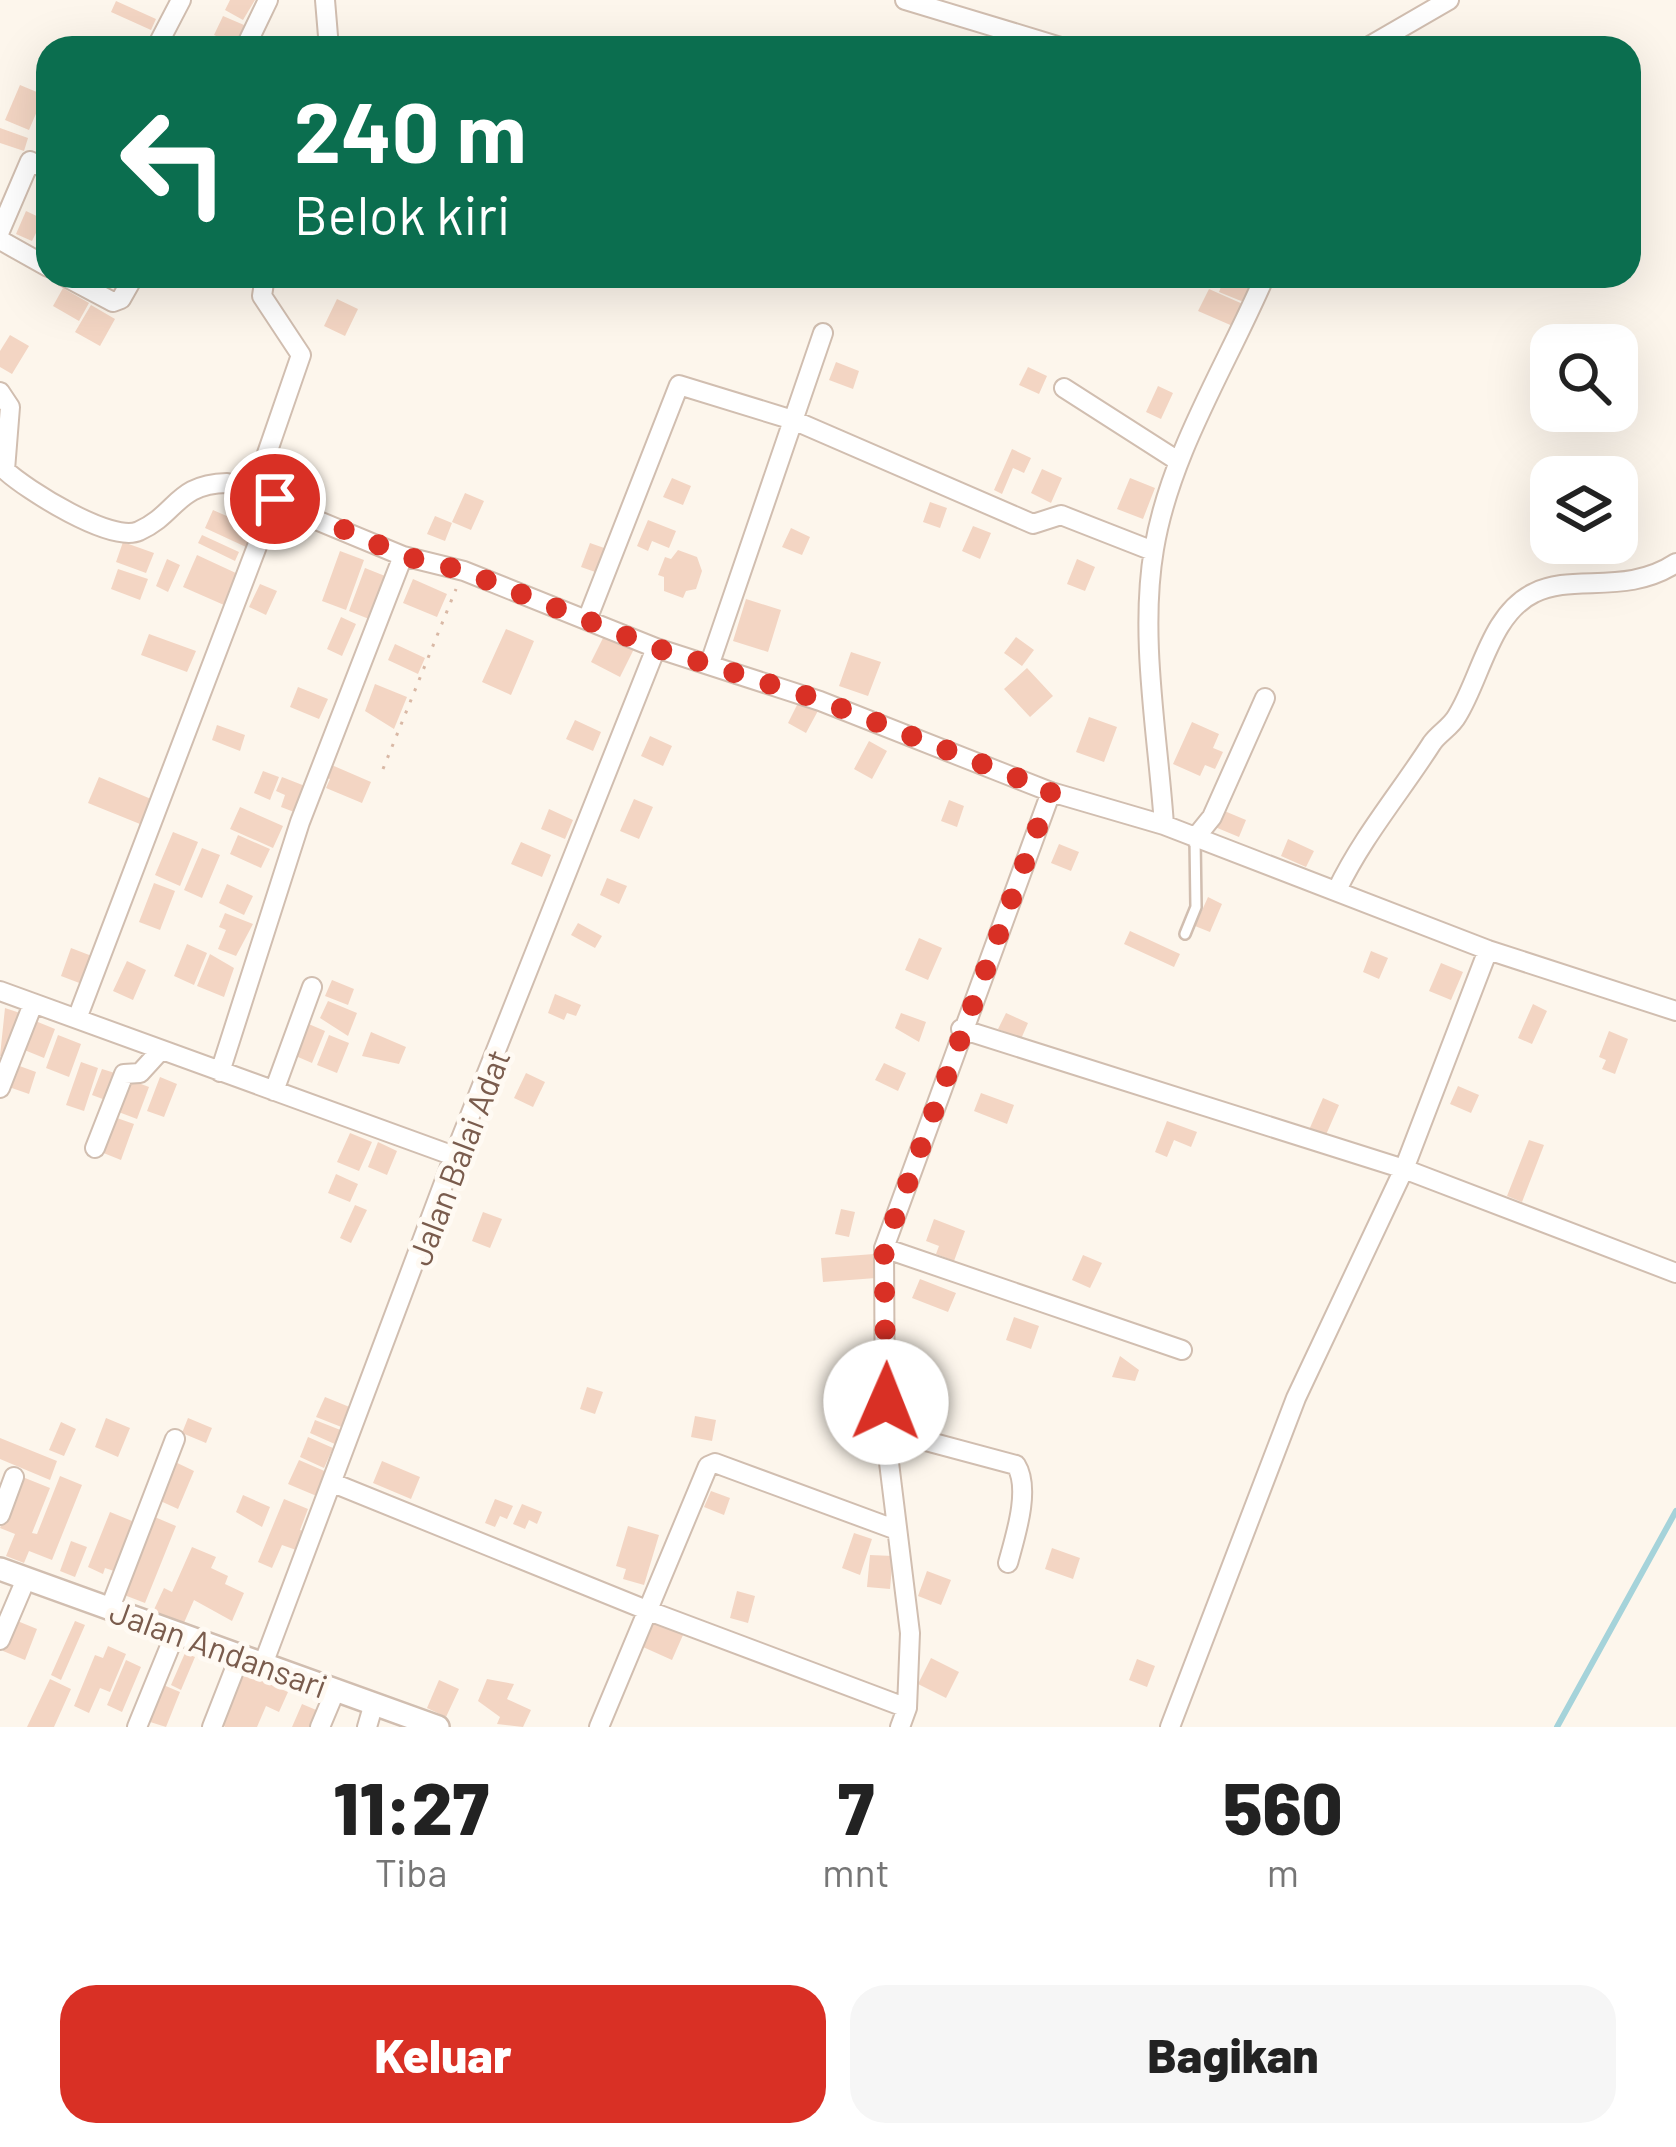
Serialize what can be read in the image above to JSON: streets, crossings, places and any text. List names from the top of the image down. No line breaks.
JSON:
{"streets":{"street":["Jalan Balai Adat","Jalan Andansari"]},"crossings":[["Jalan Balai Adat","Jalan Andansari"]],"page":{"turn":["240 m","Belok kiri"],"eta":["11:27","Tiba","7","mnt","560","m"],"buttons":["Keluar","Bagikan"]}}
